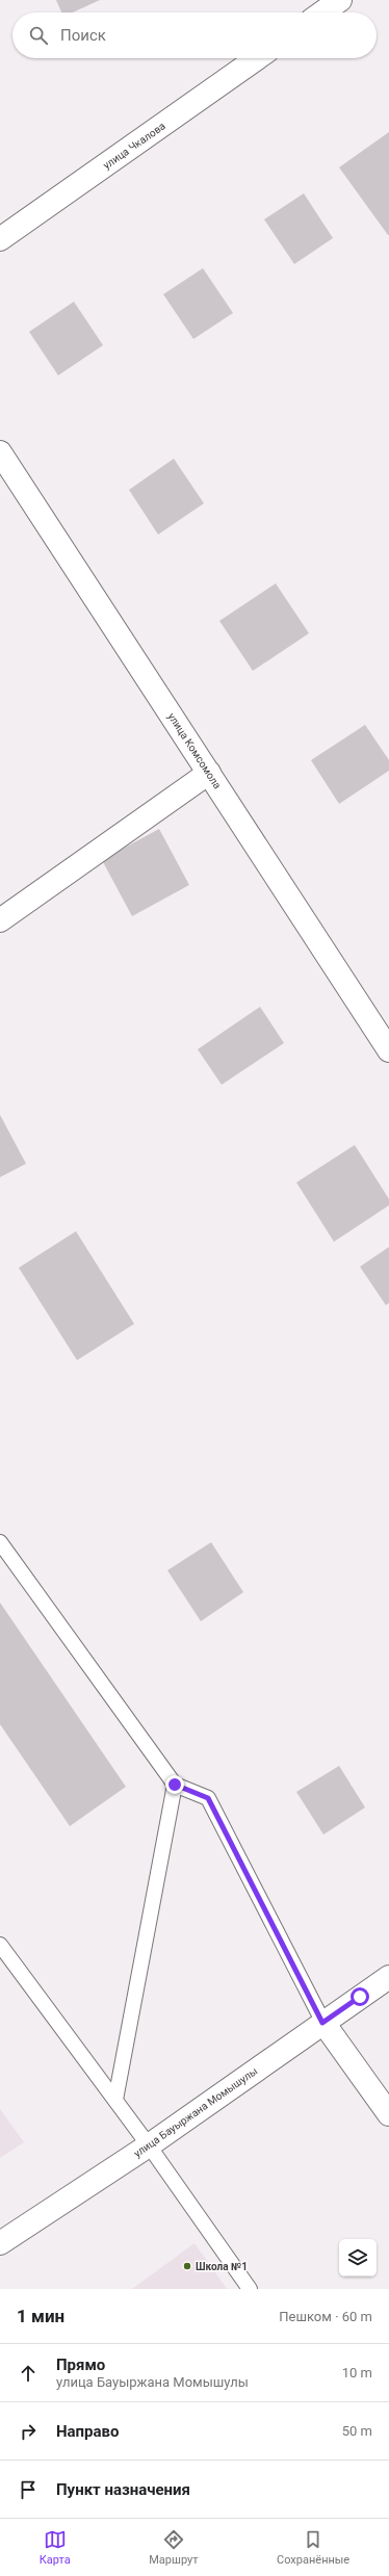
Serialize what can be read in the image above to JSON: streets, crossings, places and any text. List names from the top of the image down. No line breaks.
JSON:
{"streets":{"street":["улица Чкалова","улица Комсомола","улица Бауыржана Момышулы"]},"places":["Школа №1"],"page":{"search":"Поиск","heading":["1 мин","Пешком · 60 m"],"list":[["Прямо","улица Бауыржана Момышулы","10 m"],["Направо","50 m"],"Пункт назначения"],"nav":["Карта","Маршрут","Сохранённые"]}}
